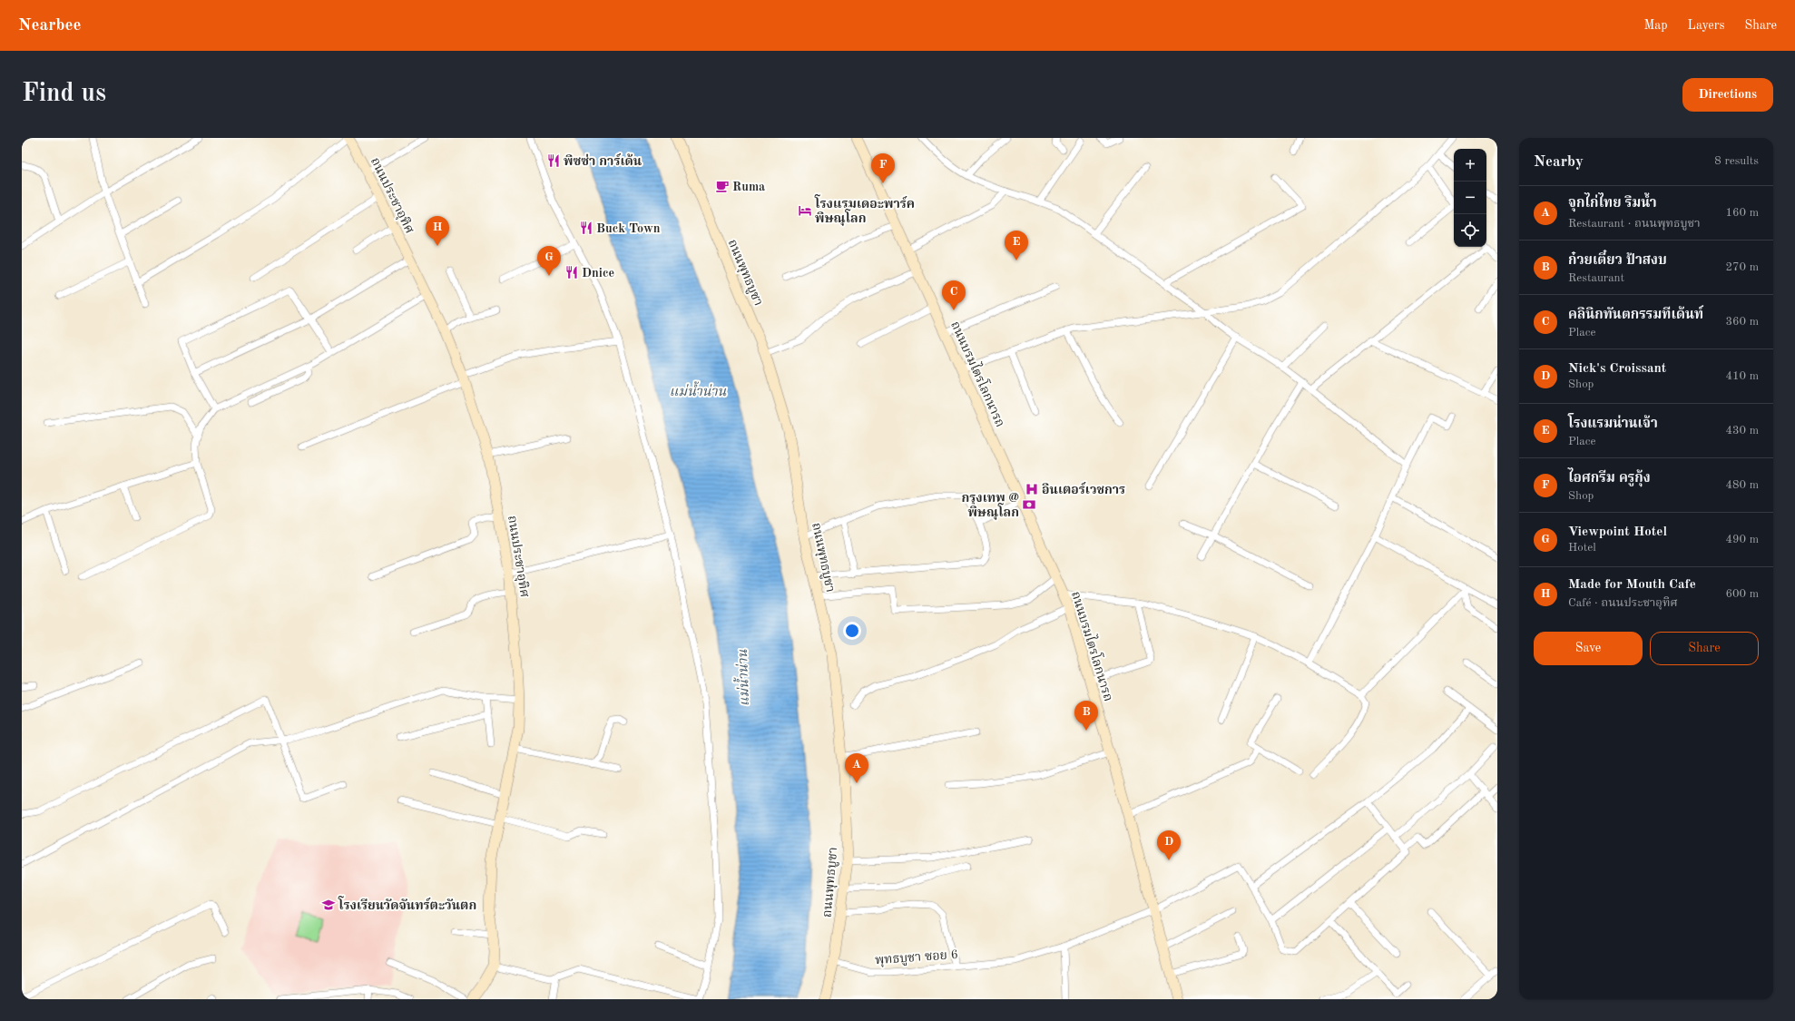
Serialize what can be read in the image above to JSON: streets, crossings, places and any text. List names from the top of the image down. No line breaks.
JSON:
{"streets":{"street":["ถนนประชาอุทิศ","ถนนพุทธบูชา","ถนนบรมไตรโลกนารถ","พุทธบูชา ซอย 6"]},"crossings":[["ถนนพุทธบูชา","พุทธบูชา ซอย 6"],["ถนนบรมไตรโลกนารถ","พุทธบูชา ซอย 6"]],"water":["แม่น้ำน่าน"],"places":{"restaurant":["พิซซ่า การ์เด้น","Buck Town","Dnice"],"cafe":["Ruma"],"hotel":["โรงแรมเดอะพาร์ค พิษณุโลก"],"hospital":["อินเตอร์เวชการ"],"bank":["กรุงเทพ @ พิษณุโลก"],"school or university":["โรงเรียนวัดจันทร์ตะวันตก"]},"page":{"header":"Nearbee","nav":["Map","Layers","Share"],"buttons":["Directions",["Save","Share"]],"title":"Find us","heading":["Nearby","8 results"],"map_buttons":["+","−"],"pins":["F","H","E","G","C","B","A","D"],"list":[{"mark":"A","name":"จุกไก่ไทย ริมน้ำ","note":"Restaurant · ถนนพุทธบูชา","value":"160 m"},{"mark":"B","name":"ก๋วยเตี๋ยว ป้าสงบ","note":"Restaurant","value":"270 m"},{"mark":"C","name":"คลินิกทันตกรรมทีเด้นท์","note":"Place","value":"360 m"},{"mark":"D","name":"Nick's Croissant","note":"Shop","value":"410 m"},{"mark":"E","name":"โรงแรมน่านเจ้า","note":"Place","value":"430 m"},{"mark":"F","name":"ไอศกรีม ครูกุ้ง","note":"Shop","value":"480 m"},{"mark":"G","name":"Viewpoint Hotel","note":"Hotel","value":"490 m"},{"mark":"H","name":"Made for Mouth Cafe","note":"Café · ถนนประชาอุทิศ","value":"600 m"}]}}
